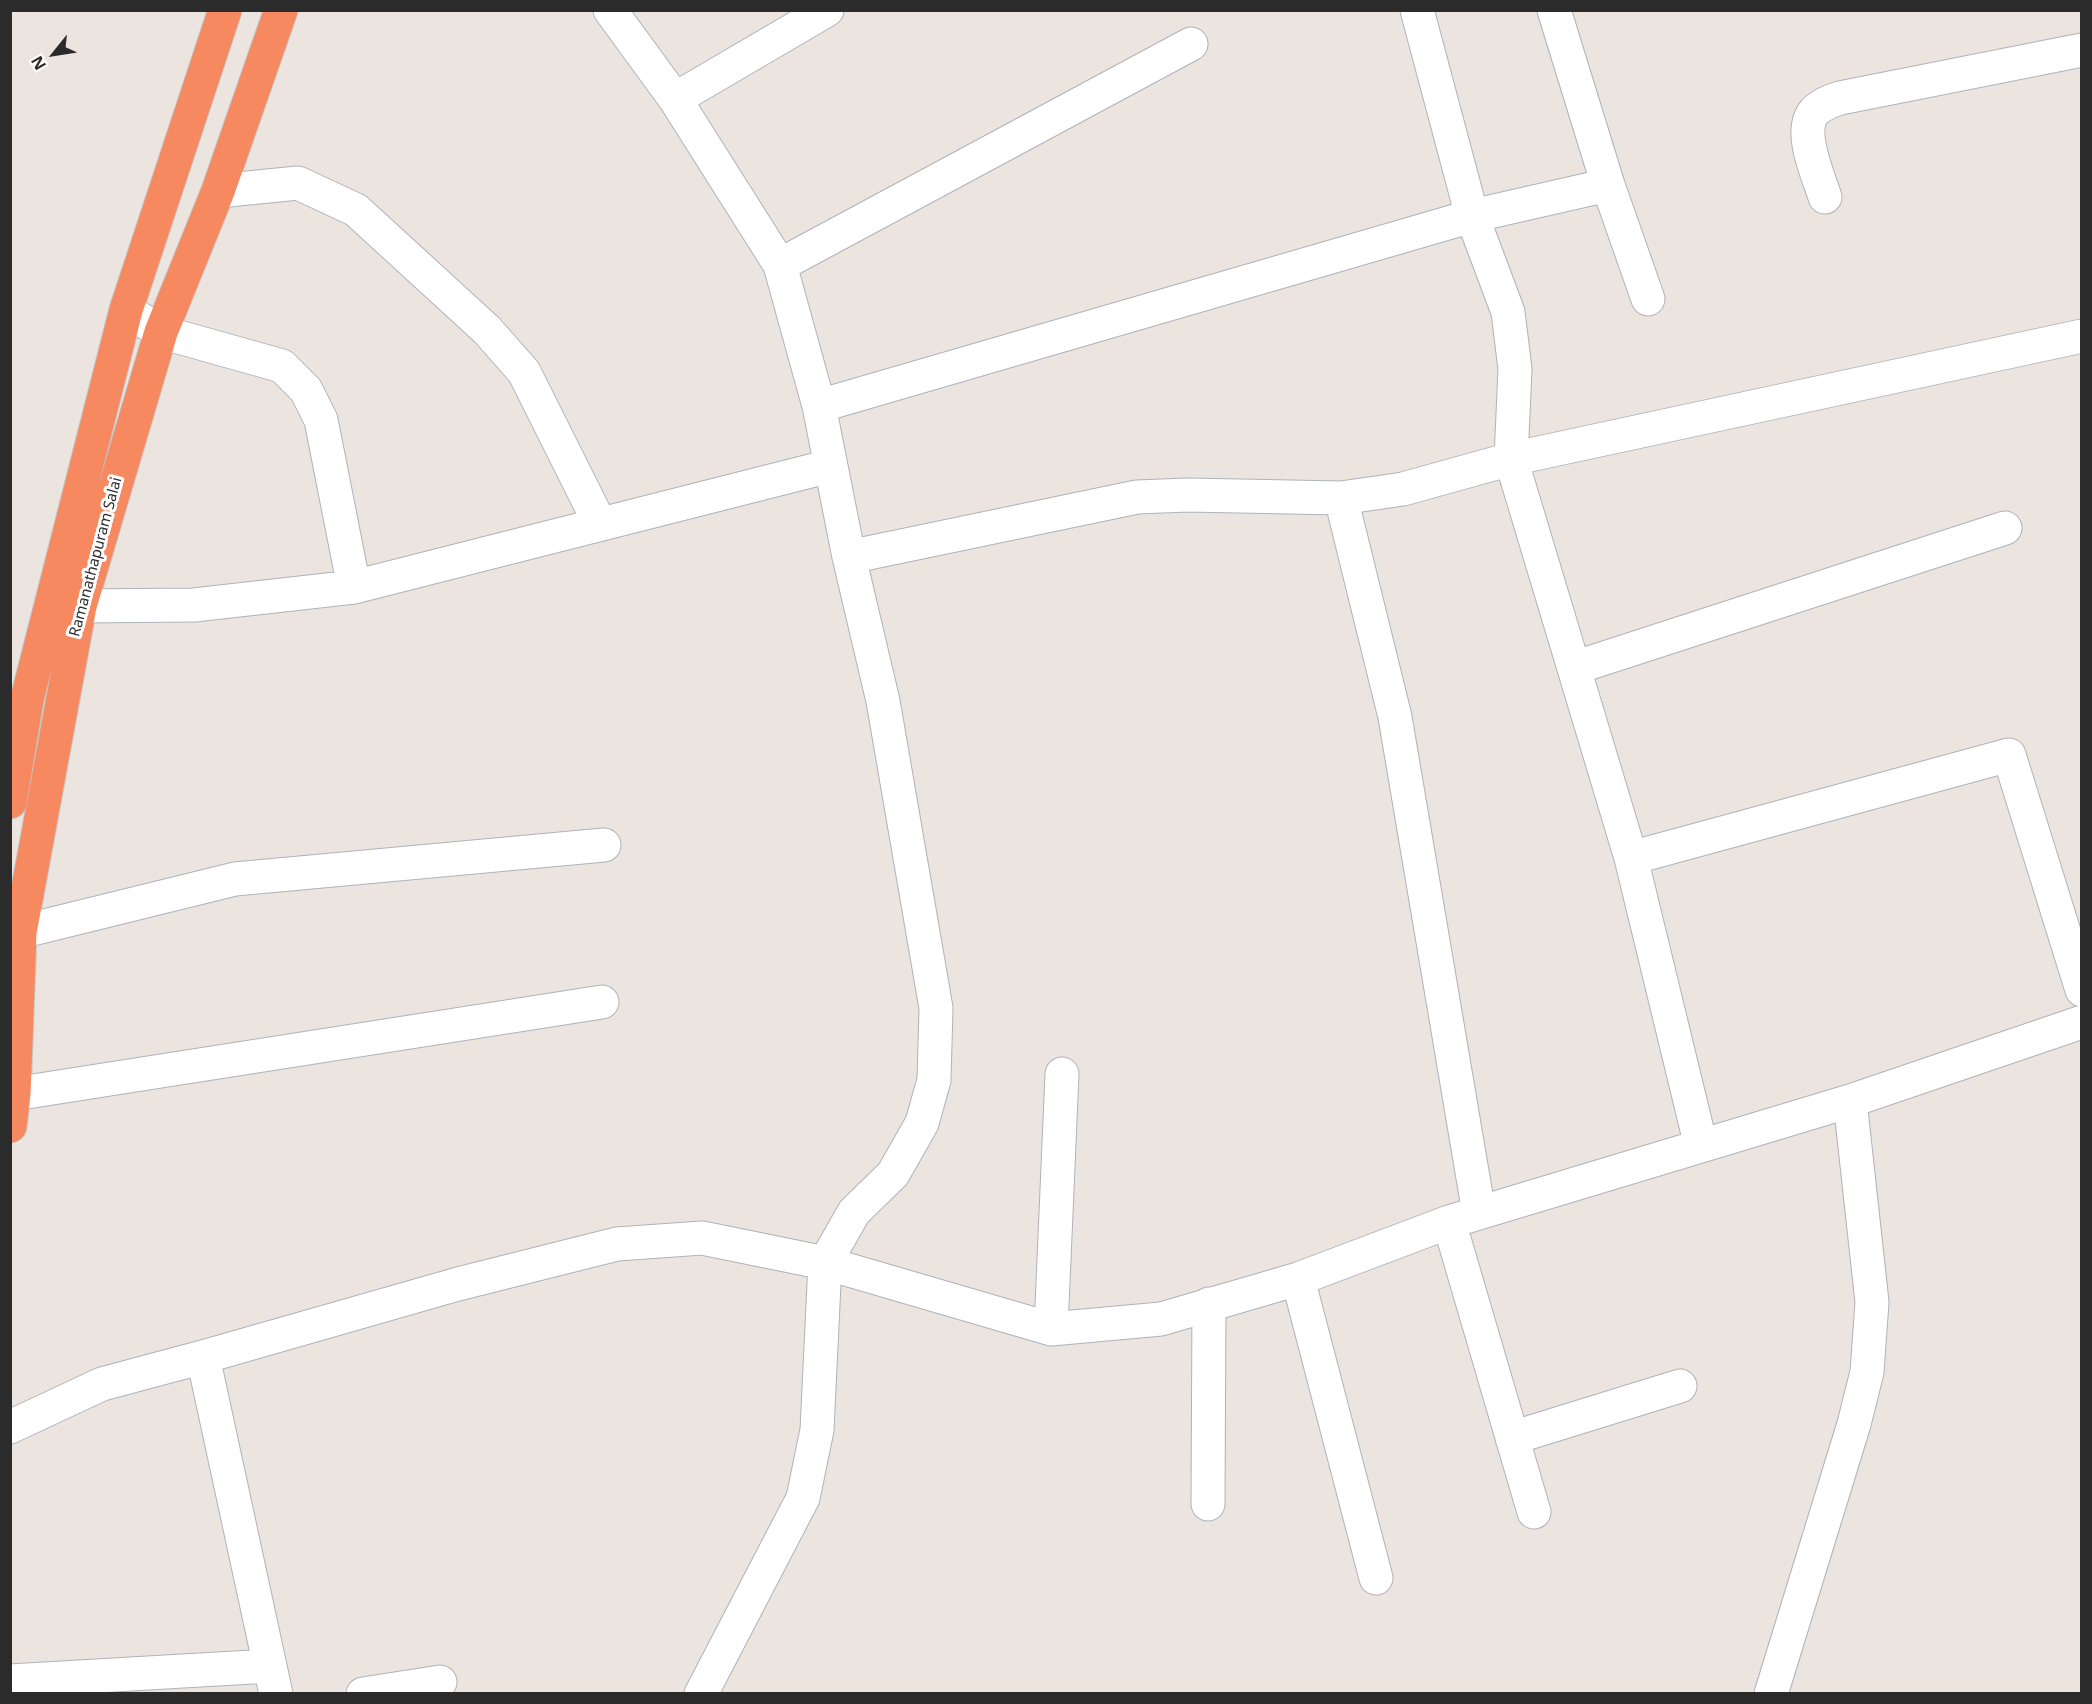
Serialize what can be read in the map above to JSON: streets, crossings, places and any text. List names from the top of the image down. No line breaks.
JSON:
{"streets":{"highway":["Ramanathapuram Salai"]},"north":"bottom left"}
